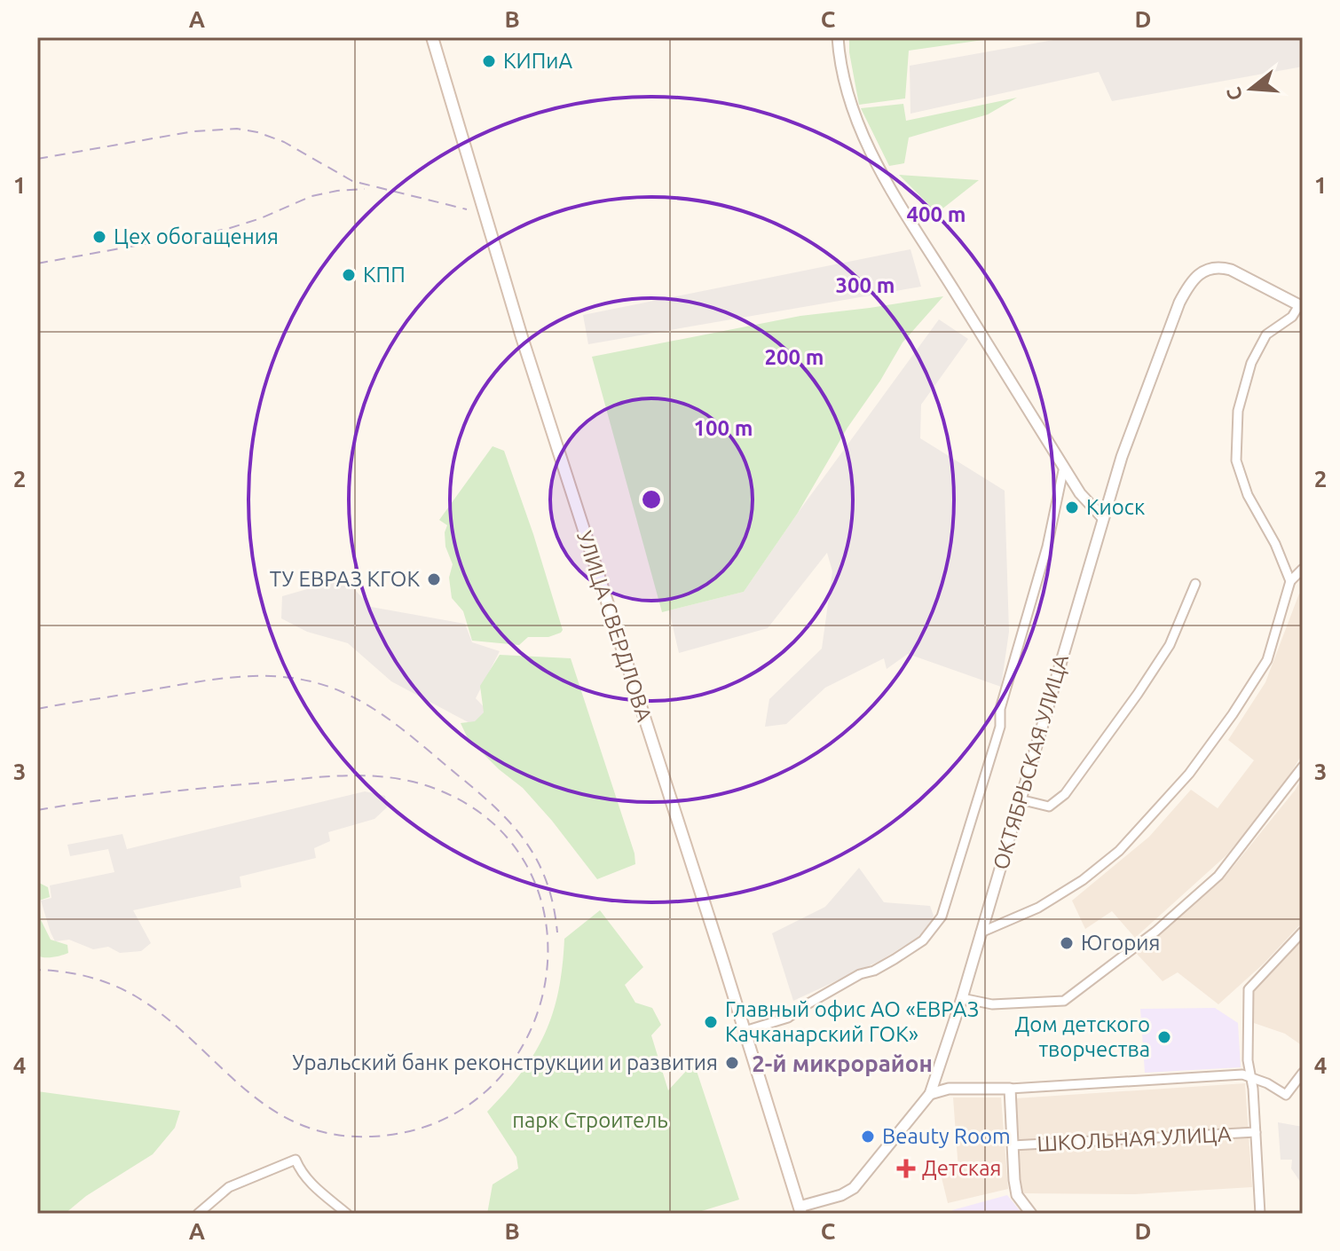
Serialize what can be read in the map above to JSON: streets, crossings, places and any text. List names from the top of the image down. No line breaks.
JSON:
{"streets":{"main road":["УЛИЦА СВЕРДЛОВА"],"street":["ОКТЯБРЬСКАЯ УЛИЦА","ШКОЛЬНАЯ УЛИЦА"]},"crossings":[["УЛИЦА СВЕРДЛОВА","ОКТЯБРЬСКАЯ УЛИЦА"]],"districts":["2-й микрорайон"],"parks":["парк Строитель"],"places":{"other":["КИПиА","Цех обогащения","КПП","Киоск","ТУ ЕВРАЗ КГОК","Югория","Главный офис АО «ЕВРАЗ Качканарский ГОК»","Дом детского творчества","Уральский банк реконструкции и развития","Beauty Room"],"health":["Детская"]},"north":"left","grid":{"columns":["A","B","C","D"],"rows":["1","2","3","4"]},"rings":["400 m","300 m","200 m","100 m"]}
